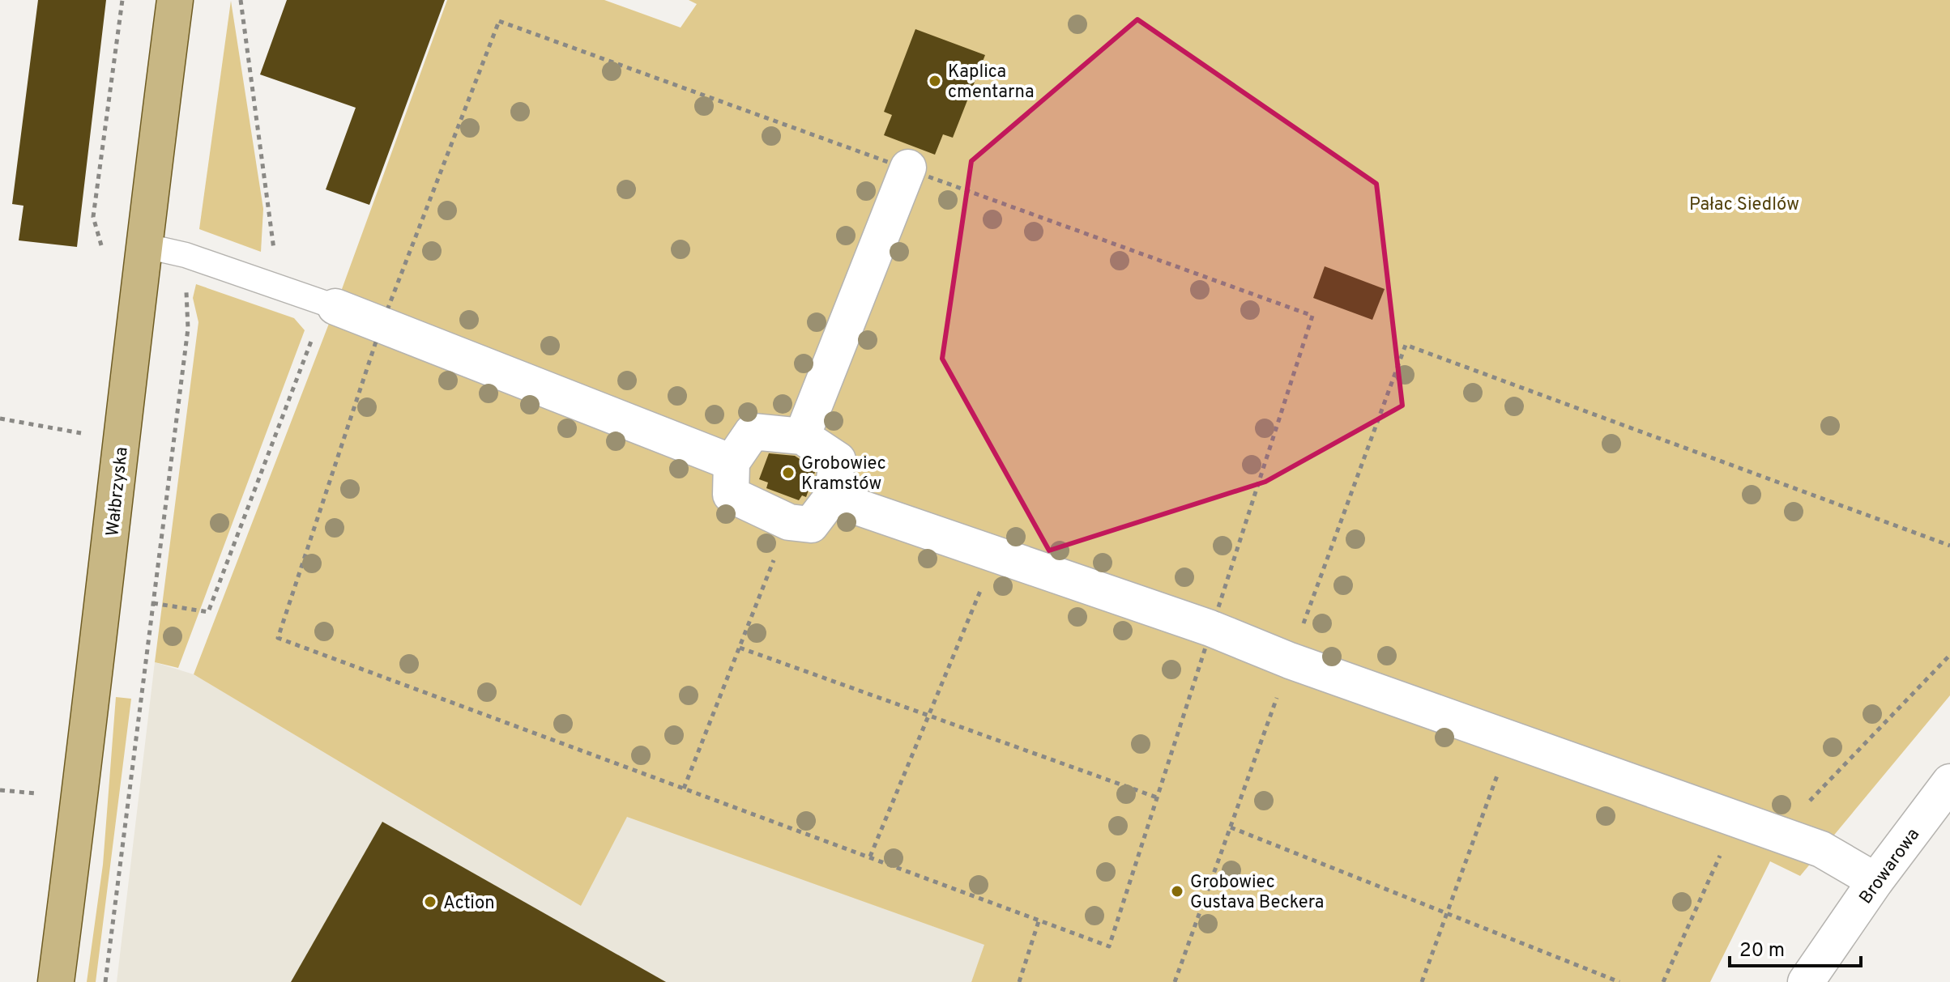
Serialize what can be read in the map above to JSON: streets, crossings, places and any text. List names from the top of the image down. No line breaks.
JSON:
{"streets":{"main road":["Wałbrzyska"],"street":["Browarowa"]},"parks":["Pałac Siedlów"],"places":["Kaplica cmentarna","Grobowiec Kramstów","Grobowiec Gustava Beckera","Action"],"scale_bar":"20 m"}
